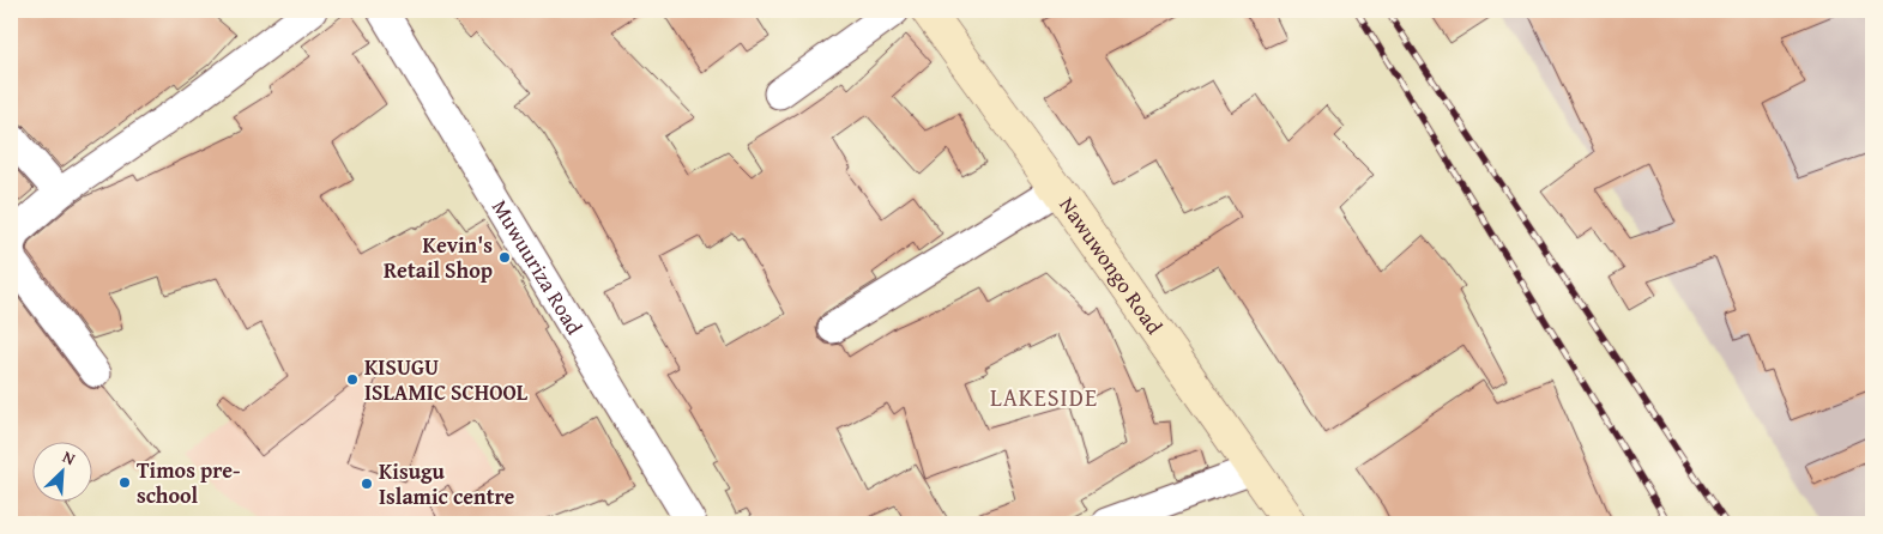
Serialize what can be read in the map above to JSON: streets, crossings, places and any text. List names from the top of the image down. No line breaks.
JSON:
{"streets":{"street":["Nawuwongo Road","Muwuuriza Road"]},"districts":["LAKESIDE"],"places":["Kevin's Retail Shop","KISUGU ISLAMIC SCHOOL","Timos pre- school","Kisugu Islamic centre"],"north":"top right"}
